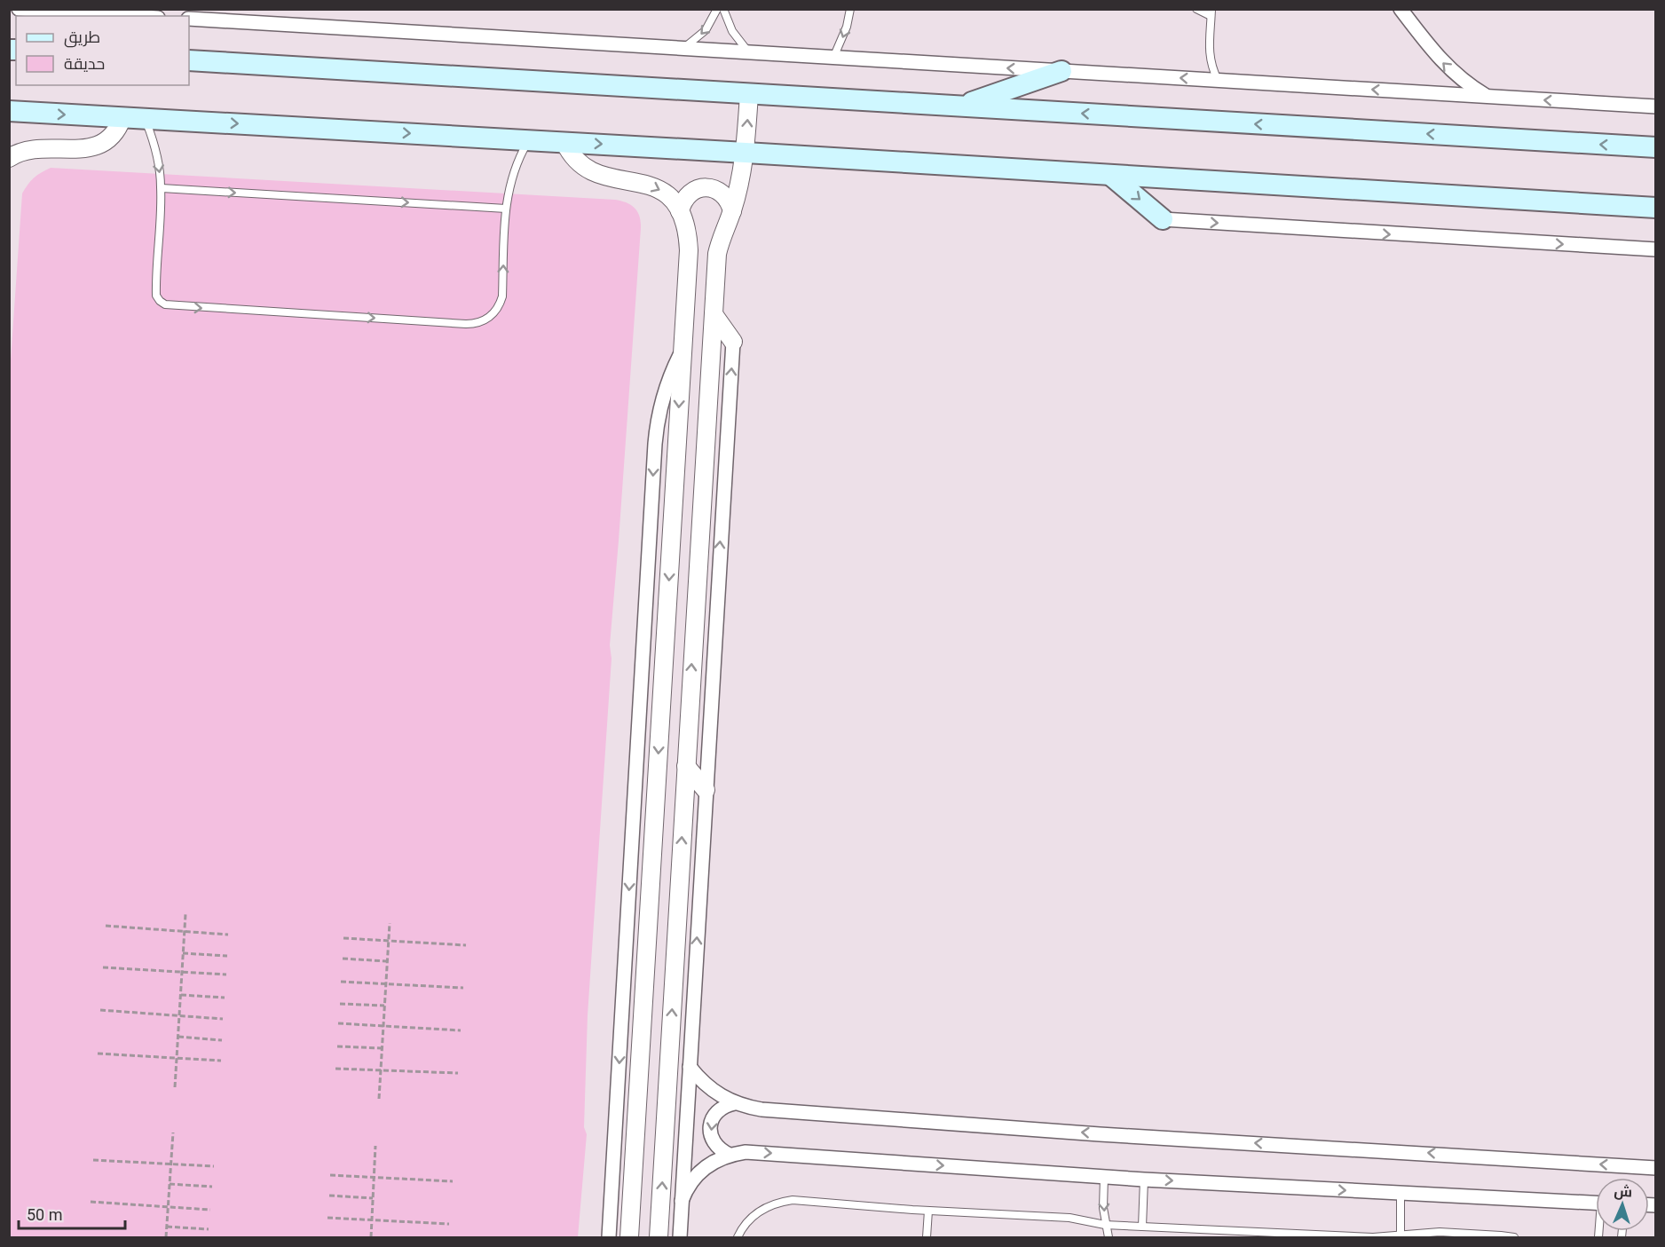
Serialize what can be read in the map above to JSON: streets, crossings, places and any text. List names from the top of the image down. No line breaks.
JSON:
{"legend":["طريق","حديقة"],"scale_bar":"50 m","north":"top"}
